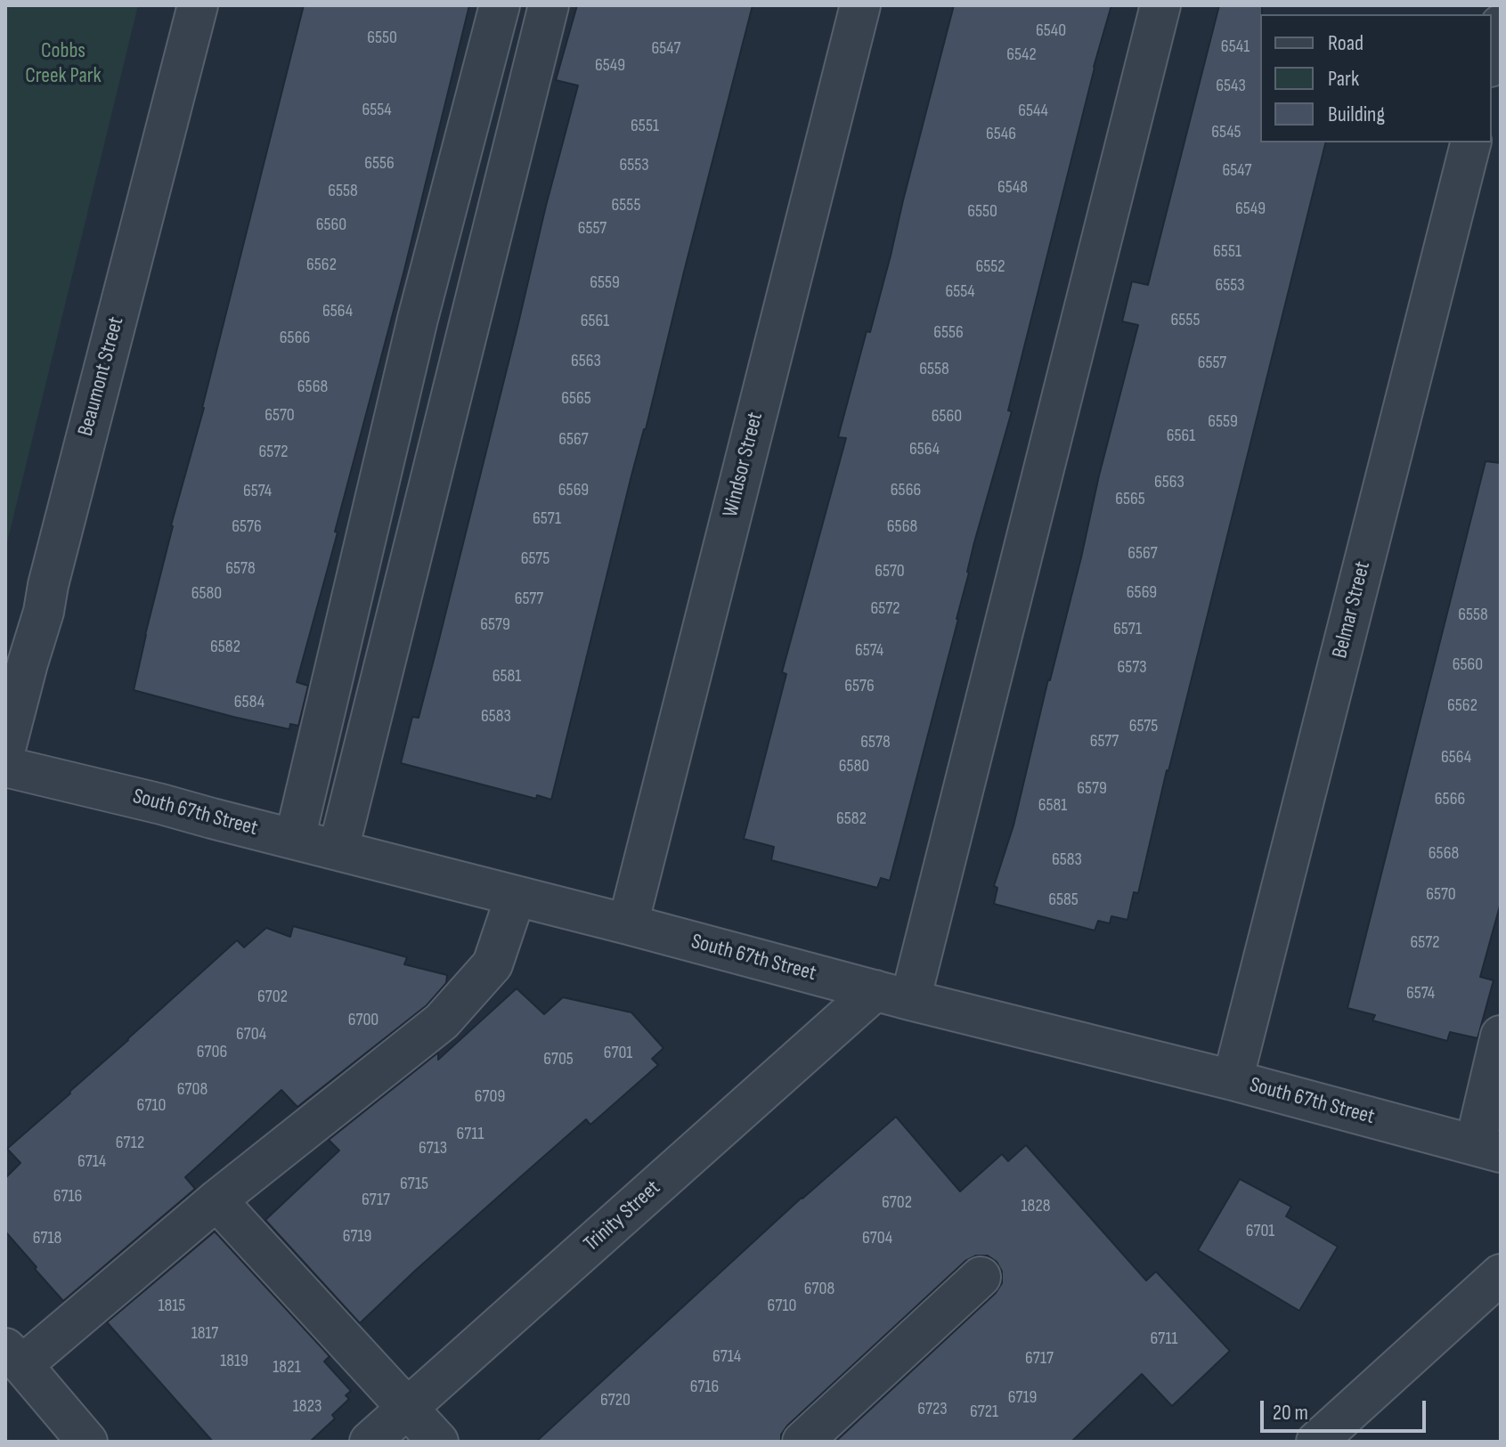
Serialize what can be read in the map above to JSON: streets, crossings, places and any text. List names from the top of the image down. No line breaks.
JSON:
{"streets":{"street":["Beaumont Street","Windsor Street","Belmar Street","South 67th Street","Trinity Street"]},"crossings":[["Windsor Street","South 67th Street"],["Belmar Street","South 67th Street"],["South 67th Street","Trinity Street"]],"parks":["Cobbs Creek Park"],"house_numbers":["6540","6550","6541","6547","6542","6549","6543","6554","6544","6551","6545","6546","6556","6553","6547","6548","6558","6555","6549","6550","6560","6557","6551","6562","6552","6559","6553","6554","6564","6555","6561","6556","6566","6563","6557","6558","6568","6565","6570","6560","6559","6561","6567","6564","6572","6563","6569","6566","6574","6565","6571","6576","6568","6567","6575","6578","6570","6569","6580","6577","6572","6558","6579","6571","6582","6574","6560","6573","6581","6576","6584","6562","6583","6575","6577","6578","6564","6580","6579","6566","6581","6582","6568","6583","6570","6585","6572","6574","6702","6700","6704","6706","6701","6705","6708","6709","6710","6711","6712","6713","6714","6715","6716","6717","6702","1828","6701","6719","6718","6704","6708","1815","6710","1817","6711","6714","6717","1819","1821","6716","6719","6720","1823","6723","6721"],"legend":["Road","Park","Building"],"scale_bar":"20 m"}
